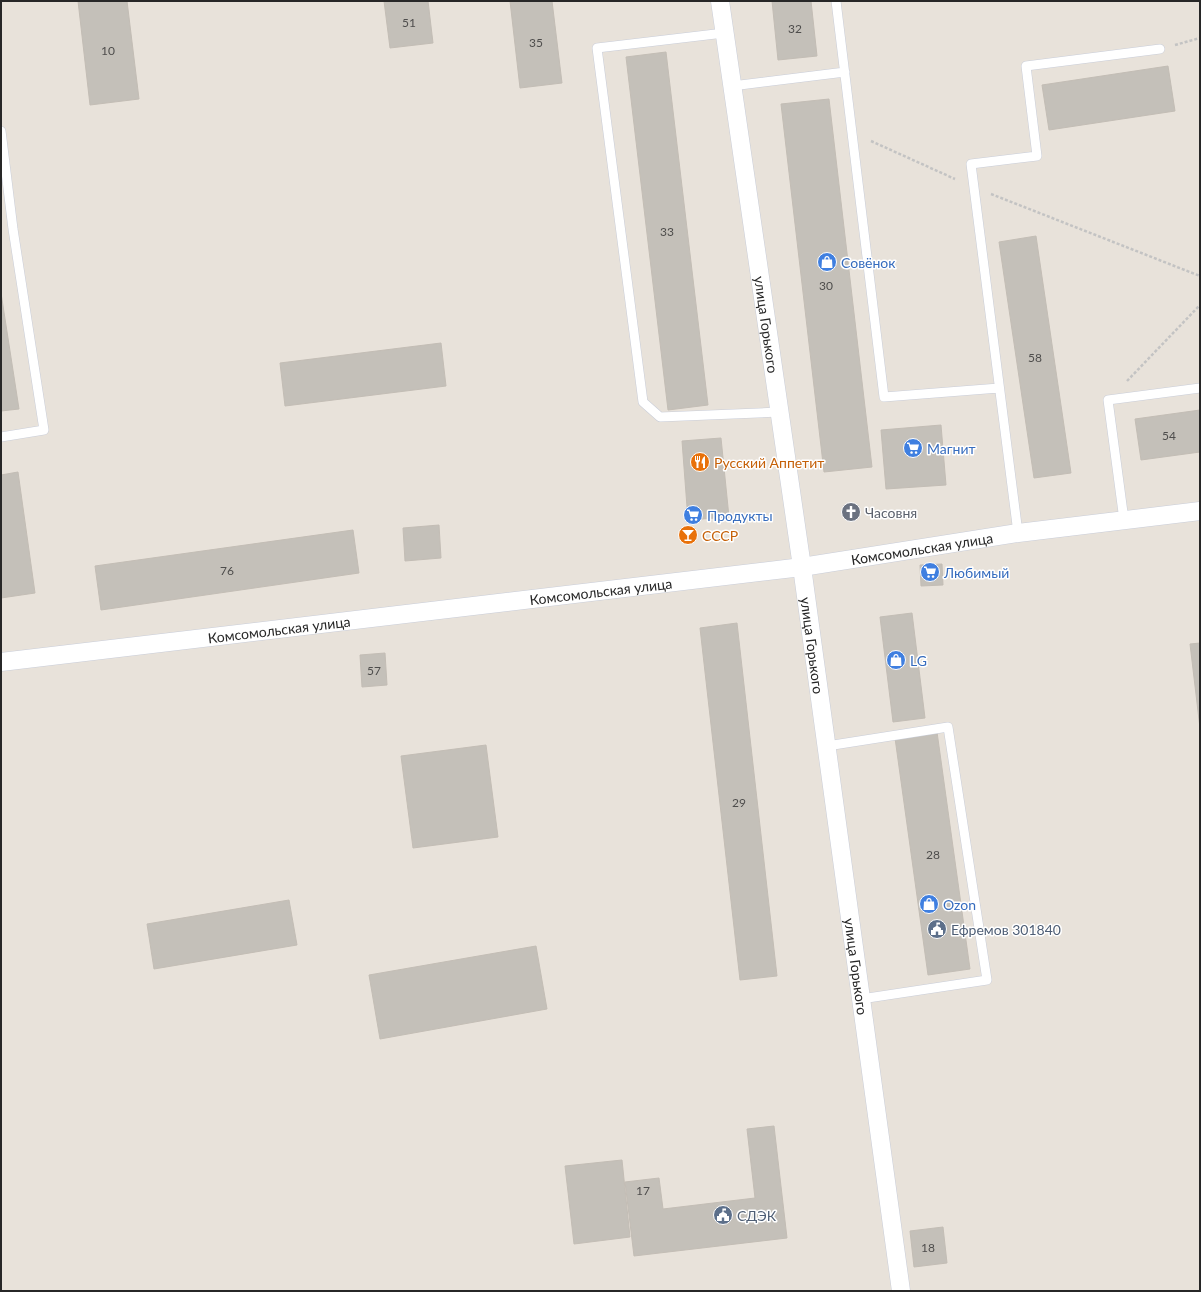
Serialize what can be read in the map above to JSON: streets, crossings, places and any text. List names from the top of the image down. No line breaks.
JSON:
{"streets":{"street":["улица Горького","Комсомольская улица"]},"crossings":[["улица Горького","Комсомольская улица"]],"places":{"shop":["Совёнок","LG","Ozon"],"supermarket":["Магнит","Продукты","Любимый"],"restaurant":["Русский Аппетит"],"church":["Часовня"],"bar":["СССР"],"public building":["Ефремов 301840","СДЭК"]},"house_numbers":["51","32","35","10","33","30","58","54","76","57","29","28","17","18"]}
